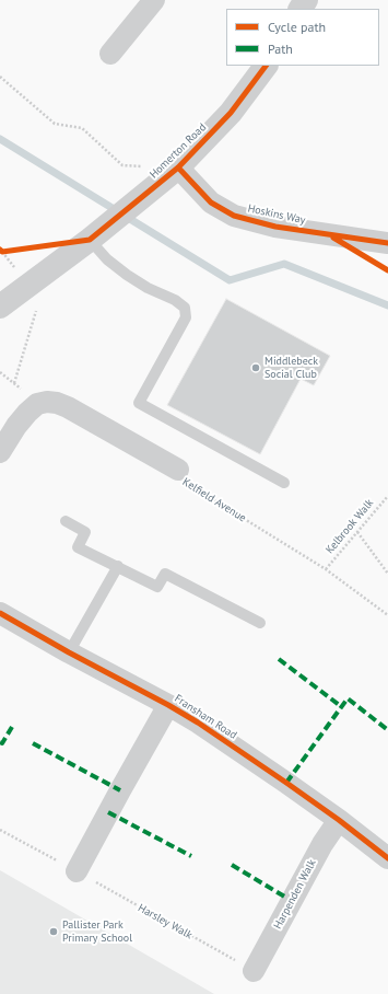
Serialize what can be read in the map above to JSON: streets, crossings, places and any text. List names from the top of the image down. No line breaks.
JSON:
{"streets":{"street":["Homerton Road","Hoskins Way","Kelfield Avenue","Fransham Road","Harpenden Walk"],"path":["Kelbrook Walk","Harsley Walk"]},"crossings":[["Homerton Road","Hoskins Way"],["Kelfield Avenue","Kelbrook Walk"],["Fransham Road","Harpenden Walk"],["Harpenden Walk","Harsley Walk"]],"places":["Middlebeck Social Club","Pallister Park Primary School"],"legend":["Cycle path","Path"]}
